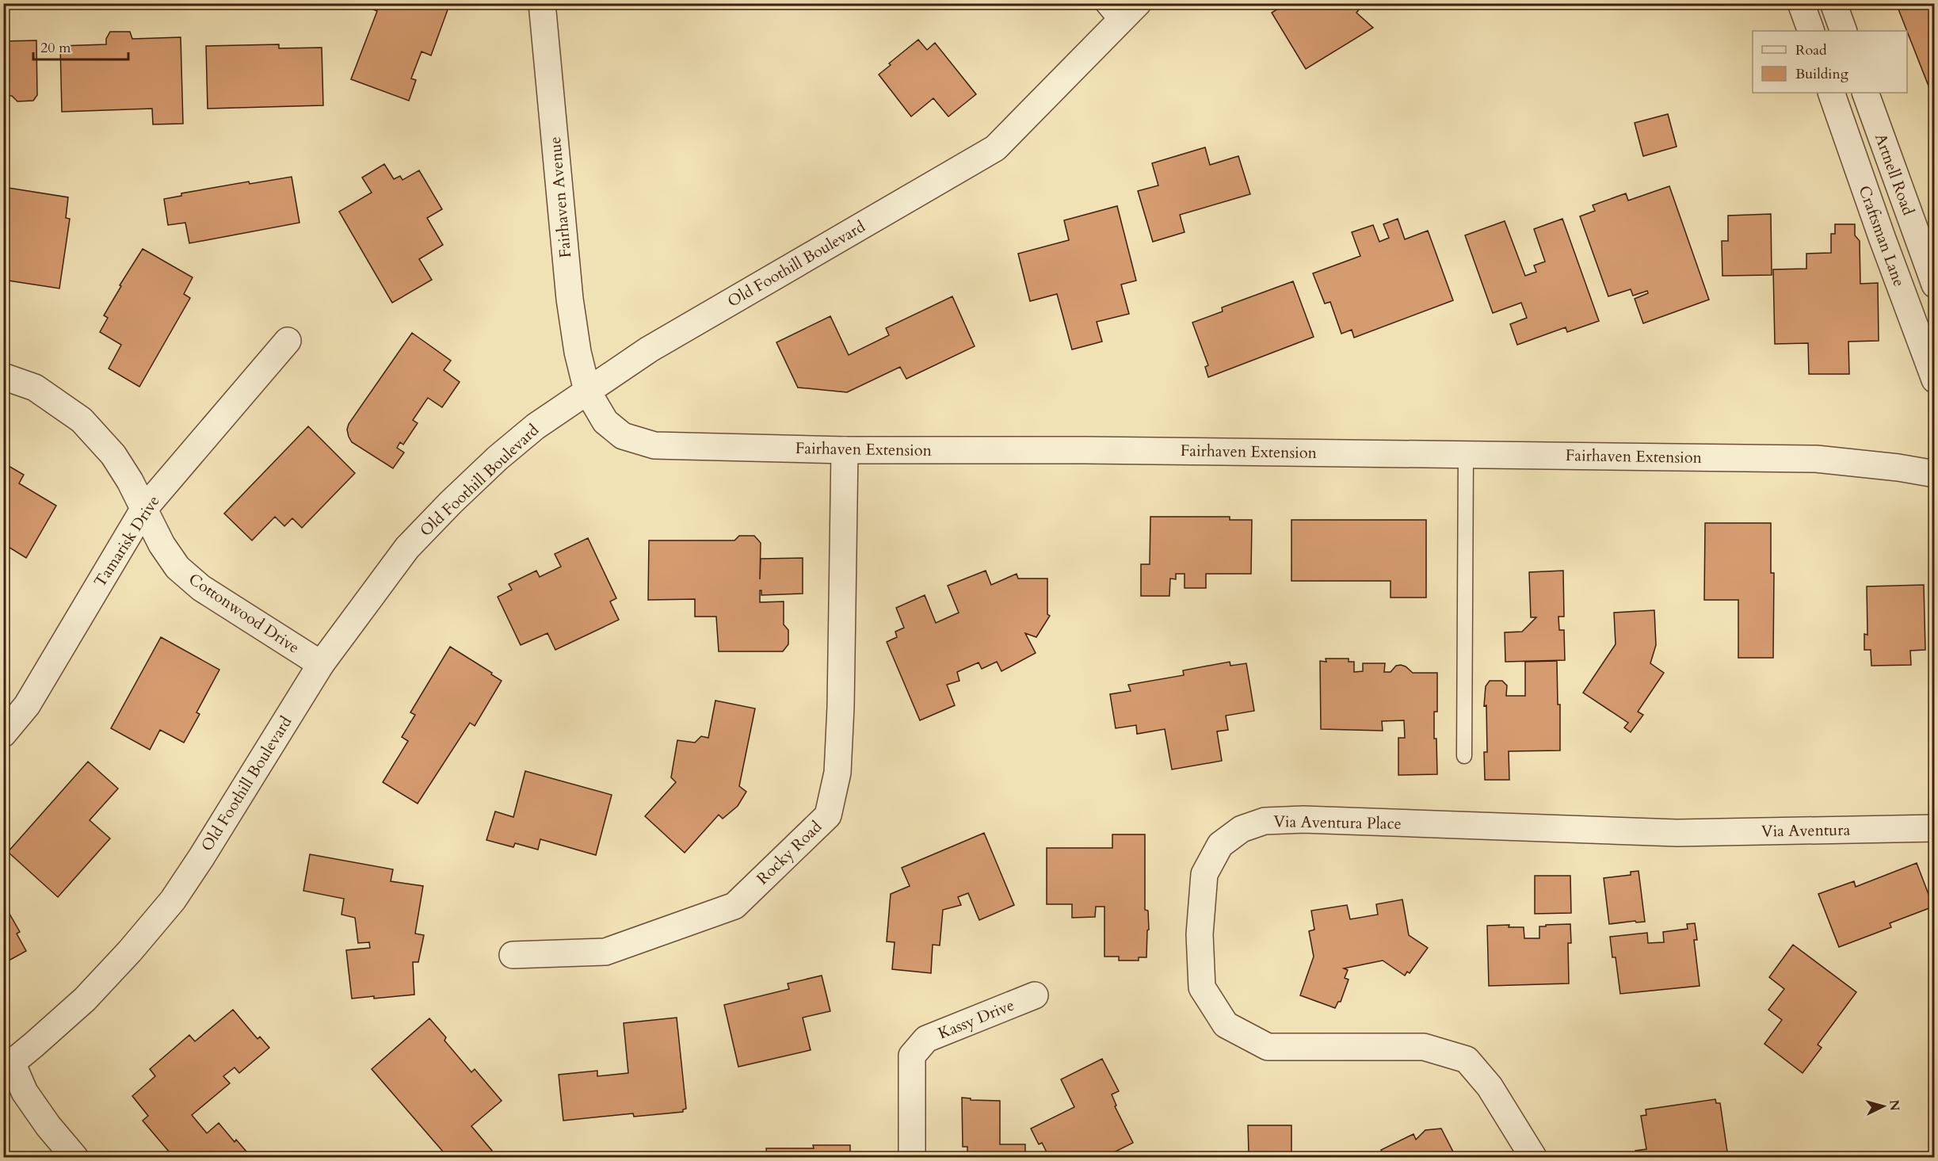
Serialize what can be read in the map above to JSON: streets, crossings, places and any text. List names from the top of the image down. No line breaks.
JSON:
{"streets":{"street":["Artnell Road","Fairhaven Avenue","Craftsman Lane","Old Foothill Boulevard","Fairhaven Extension","Tamarisk Drive","Cottonwood Drive","Via Aventura Place","Via Aventura","Rocky Road","Kassy Drive"]},"crossings":[["Fairhaven Avenue","Old Foothill Boulevard"],["Fairhaven Avenue","Fairhaven Extension"],["Old Foothill Boulevard","Fairhaven Extension"],["Old Foothill Boulevard","Cottonwood Drive"],["Fairhaven Extension","Rocky Road"],["Tamarisk Drive","Cottonwood Drive"],["Via Aventura Place","Via Aventura"]],"legend":["Road","Building"],"scale_bar":"20 m","north":"right"}
